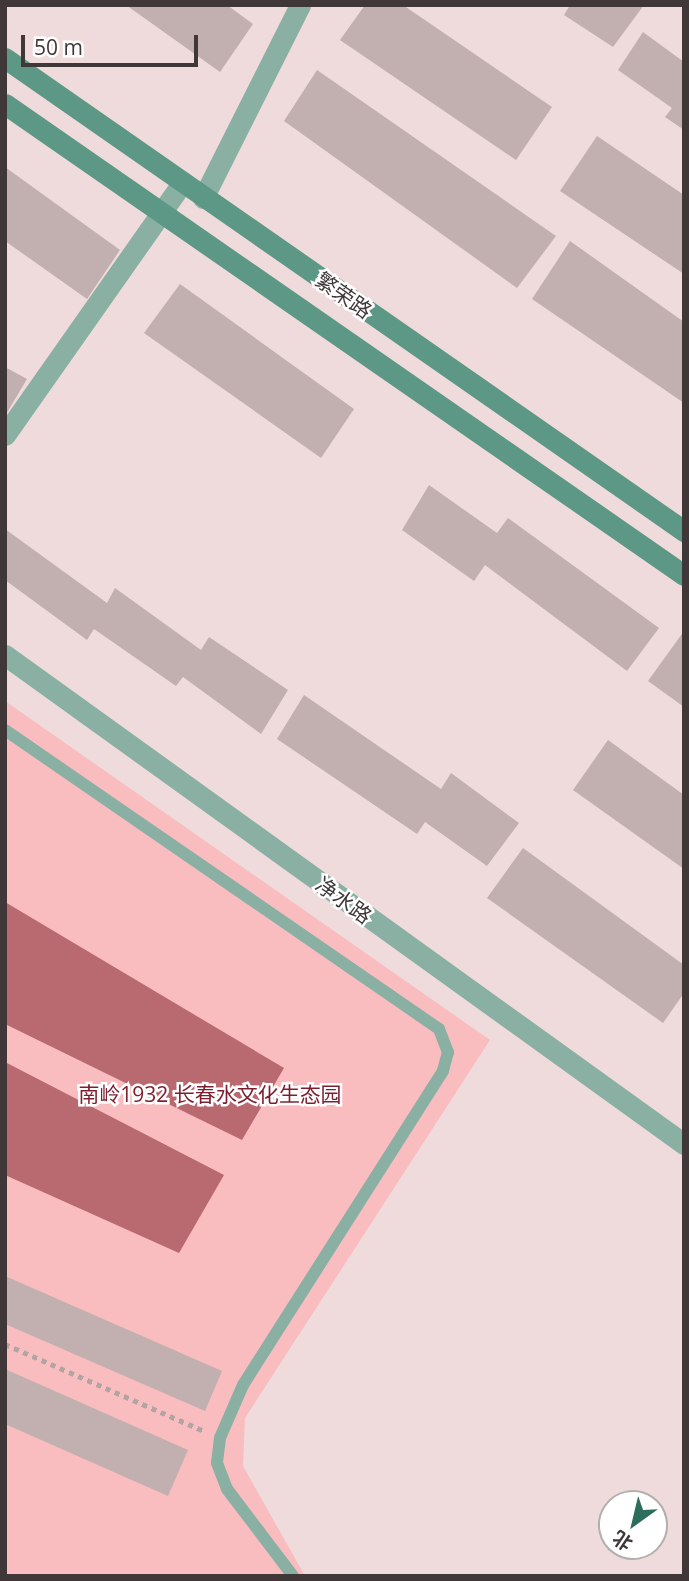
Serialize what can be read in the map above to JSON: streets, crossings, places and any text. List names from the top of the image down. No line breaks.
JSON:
{"streets":{"main road":["繁荣路"],"street":["净水路"]},"parks":["南岭1932 长春水文化生态园"],"scale_bar":"50 m","north":"bottom left"}
